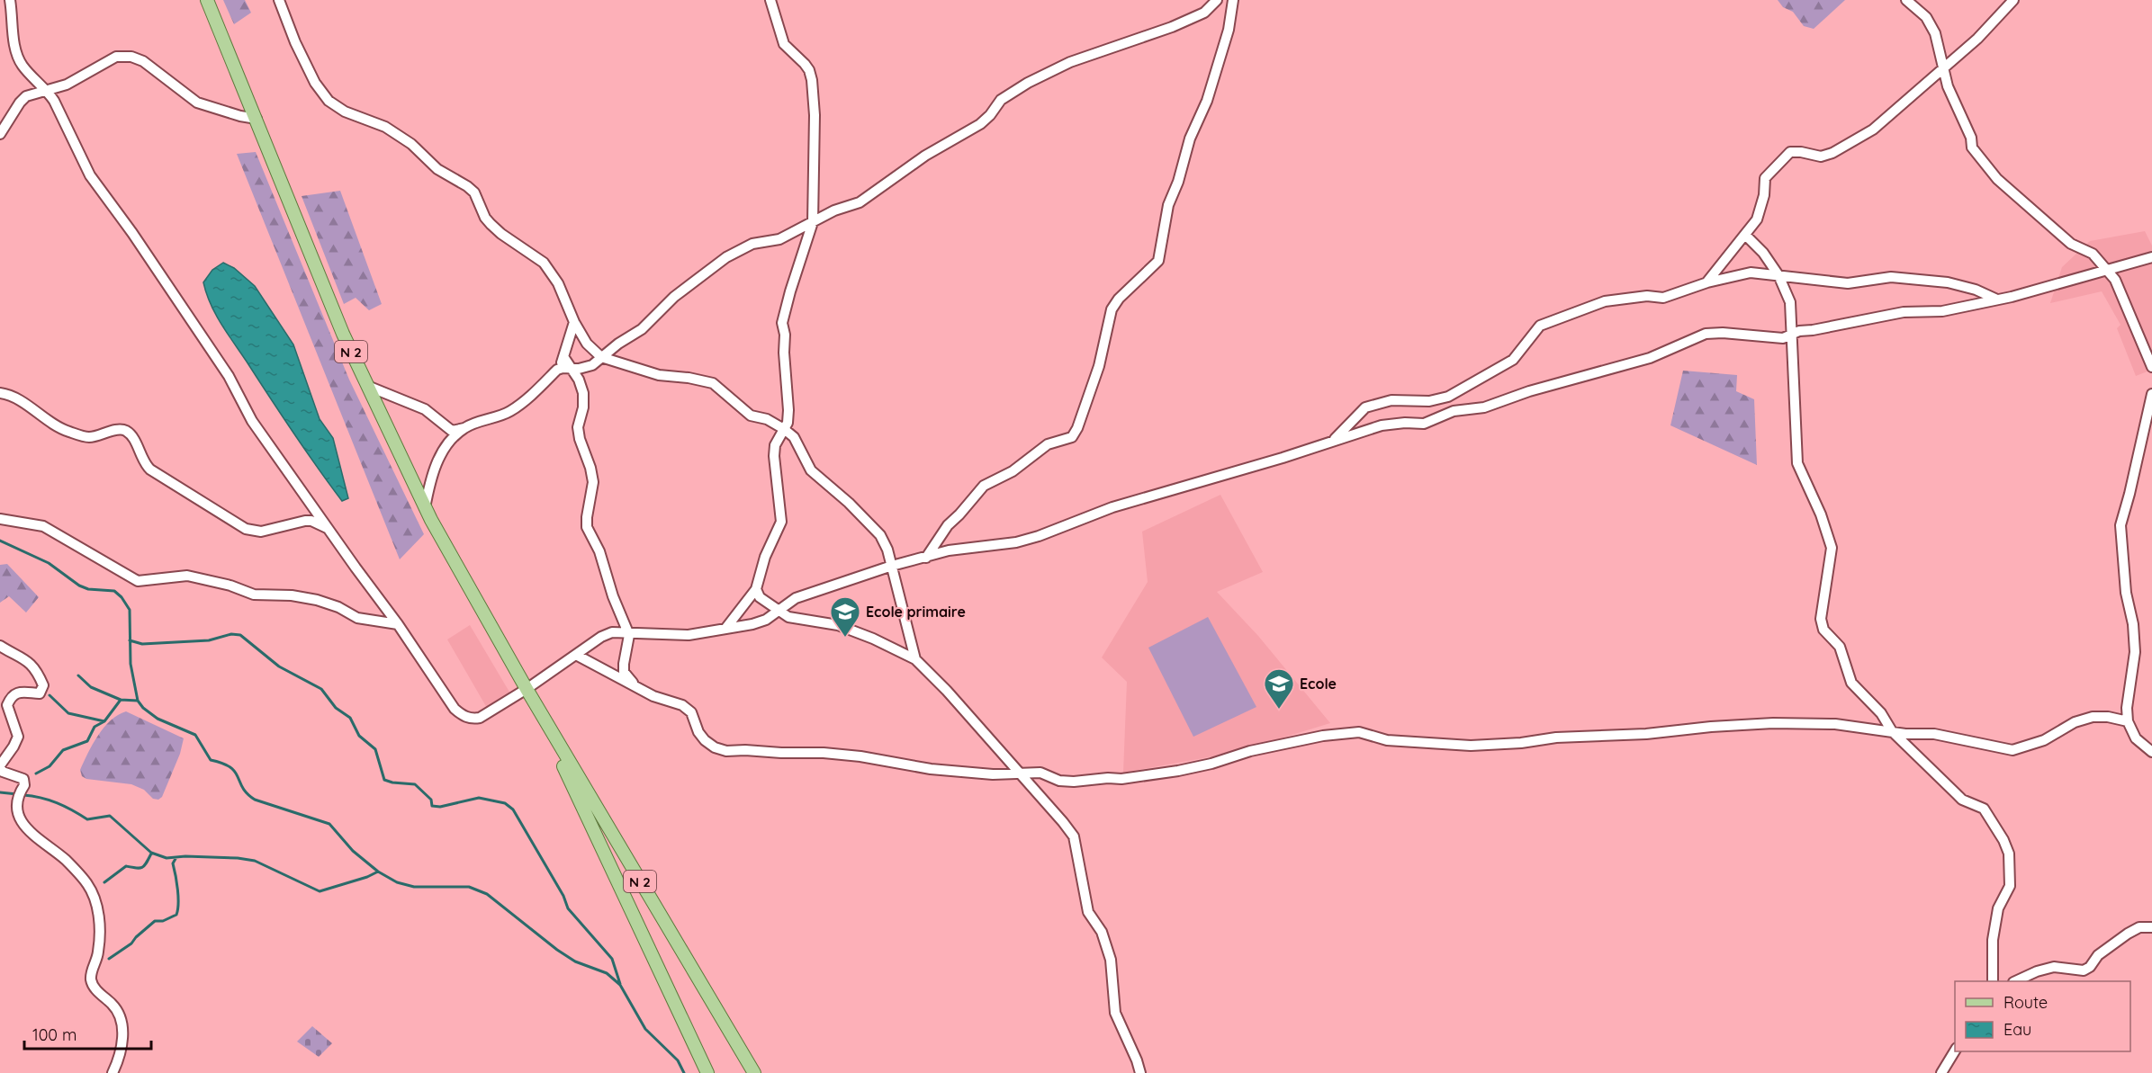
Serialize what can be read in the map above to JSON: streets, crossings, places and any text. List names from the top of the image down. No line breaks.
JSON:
{"streets":{"main road":["N 2"]},"places":{"school or university":["Ecole primaire","Ecole"]},"legend":["Route","Eau"],"scale_bar":"100 m"}
